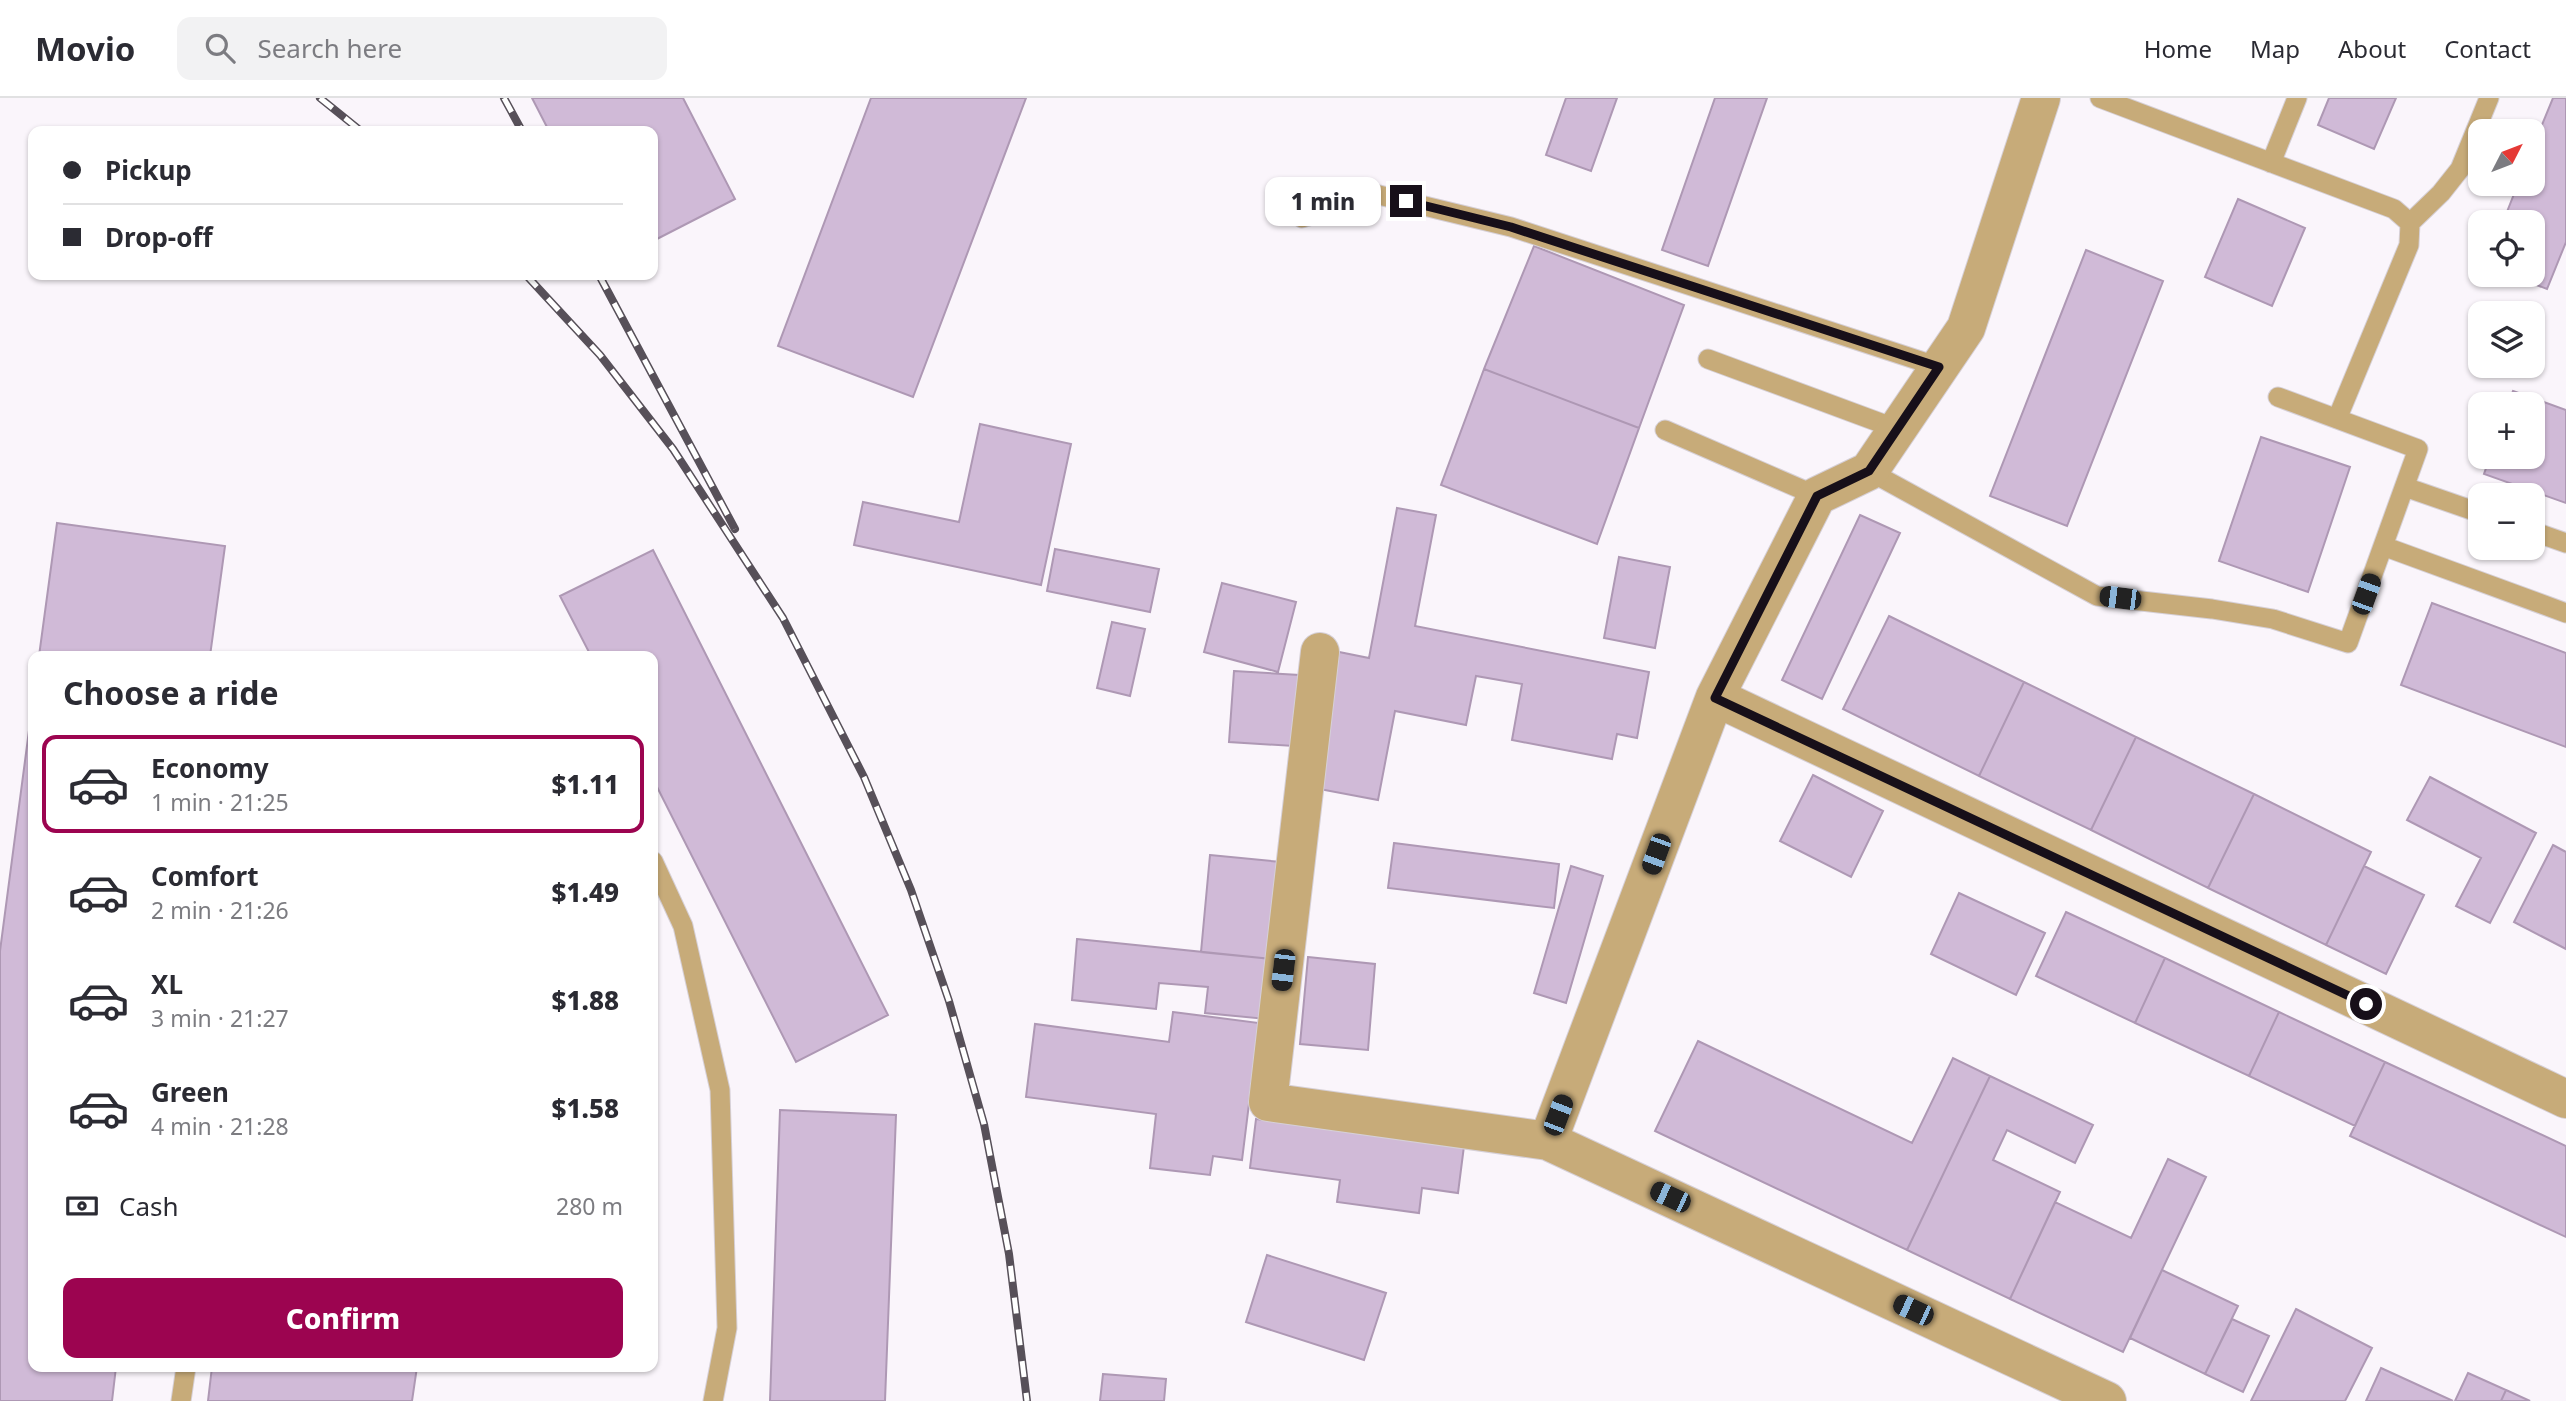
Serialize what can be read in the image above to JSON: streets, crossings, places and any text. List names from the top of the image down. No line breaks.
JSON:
{"north":"top right","page":{"header":"Movio","search":"Search here","nav":["Home","Map","About","Contact"],"map_buttons":["+","−"],"banner":["Pickup","Drop-off"],"bubble":"1 min","heading":"Choose a ride","list":[{"name":"Economy","note":"1 min · 21:25","value":"$1.11"},{"name":"Comfort","note":"2 min · 21:26","value":"$1.49"},{"name":"XL","note":"3 min · 21:27","value":"$1.88"},{"name":"Green","note":"4 min · 21:28","value":"$1.58"}],"pay":["Cash","280 m"],"buttons":"Confirm"}}
